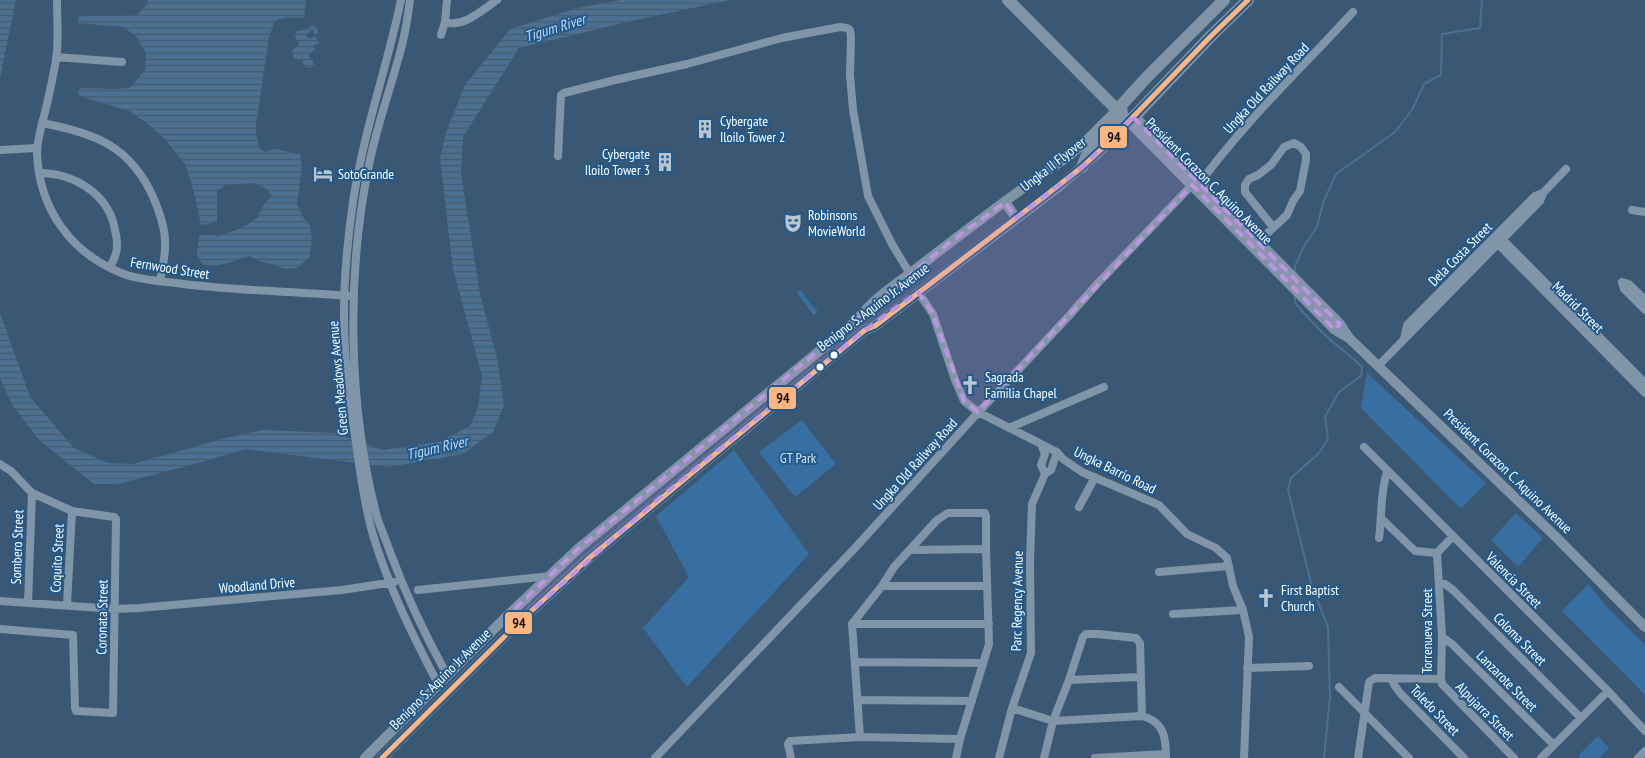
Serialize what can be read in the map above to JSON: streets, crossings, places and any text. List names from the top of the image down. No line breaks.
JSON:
{"streets":{"highway":["President Corazon C. Aquino Avenue","Benigno S. Aquino Jr. Avenue"],"main road":["Ungka II Flyover"],"street":["Ungka Old Railway Road","Dela Costa Street","Fernwood Street","Madrid Street","Green Meadows Avenue","Ungka Barrio Road","Sombero Street","Coquito Street","Valencia Street","Woodland Drive","Parc Regency Avenue","Coronata Street","Torrenueva Street","Coloma Street","Lanzarote Street","Toledo Street","Alpujarra Street"]},"crossings":[["Ungka Old Railway Road","President Corazon C. Aquino Avenue"],["Ungka Old Railway Road","Ungka Barrio Road"],["Ungka II Flyover","Benigno S. Aquino Jr. Avenue"],["President Corazon C. Aquino Avenue","Dela Costa Street"],["President Corazon C. Aquino Avenue","Benigno S. Aquino Jr. Avenue"],["Dela Costa Street","Madrid Street"],["Fernwood Street","Green Meadows Avenue"],["Benigno S. Aquino Jr. Avenue","Green Meadows Avenue"],["Benigno S. Aquino Jr. Avenue","Ungka Barrio Road"],["Green Meadows Avenue","Woodland Drive"],["Ungka Barrio Road","Parc Regency Avenue"],["Sombero Street","Woodland Drive"],["Coquito Street","Woodland Drive"],["Coquito Street","Coronata Street"],["Woodland Drive","Coronata Street"],["Torrenueva Street","Coloma Street"],["Torrenueva Street","Lanzarote Street"],["Torrenueva Street","Toledo Street"],["Torrenueva Street","Alpujarra Street"]],"water":["Tigum River"],"parks":["GT Park"],"places":{"building":["Cybergate Iloilo Tower 2","Cybergate Iloilo Tower 3"],"hotel":["SotoGrande"],"theatre":["Robinsons MovieWorld"],"church":["Sagrada Familia Chapel","First Baptist Church"]},"lines":["transit line 94"]}
